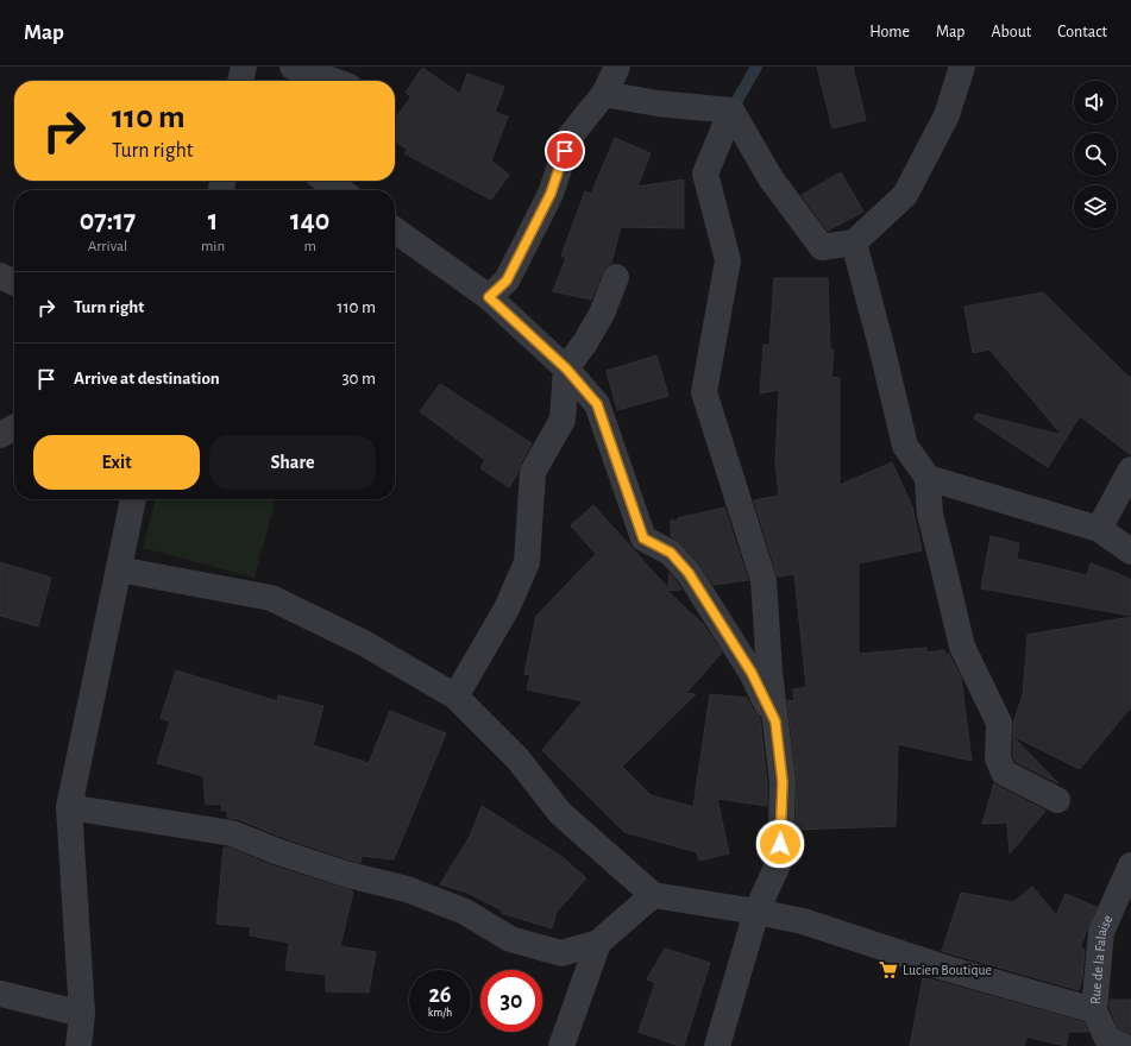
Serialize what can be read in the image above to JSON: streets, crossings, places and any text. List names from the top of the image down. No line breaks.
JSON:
{"streets":{"street":["Rue de la Falaise"]},"places":{"supermarket":["Lucien Boutique"]},"page":{"header":"Map","nav":["Home","Map","About","Contact"],"turn":["110 m","Turn right"],"eta":["07:17","Arrival","1","min","140","m"],"list":[{"name":"Turn right","value":"110 m"},{"name":"Arrive at destination","value":"30 m"}],"buttons":["Exit","Share"],"speed":"26 km/h","limit":"30"}}
